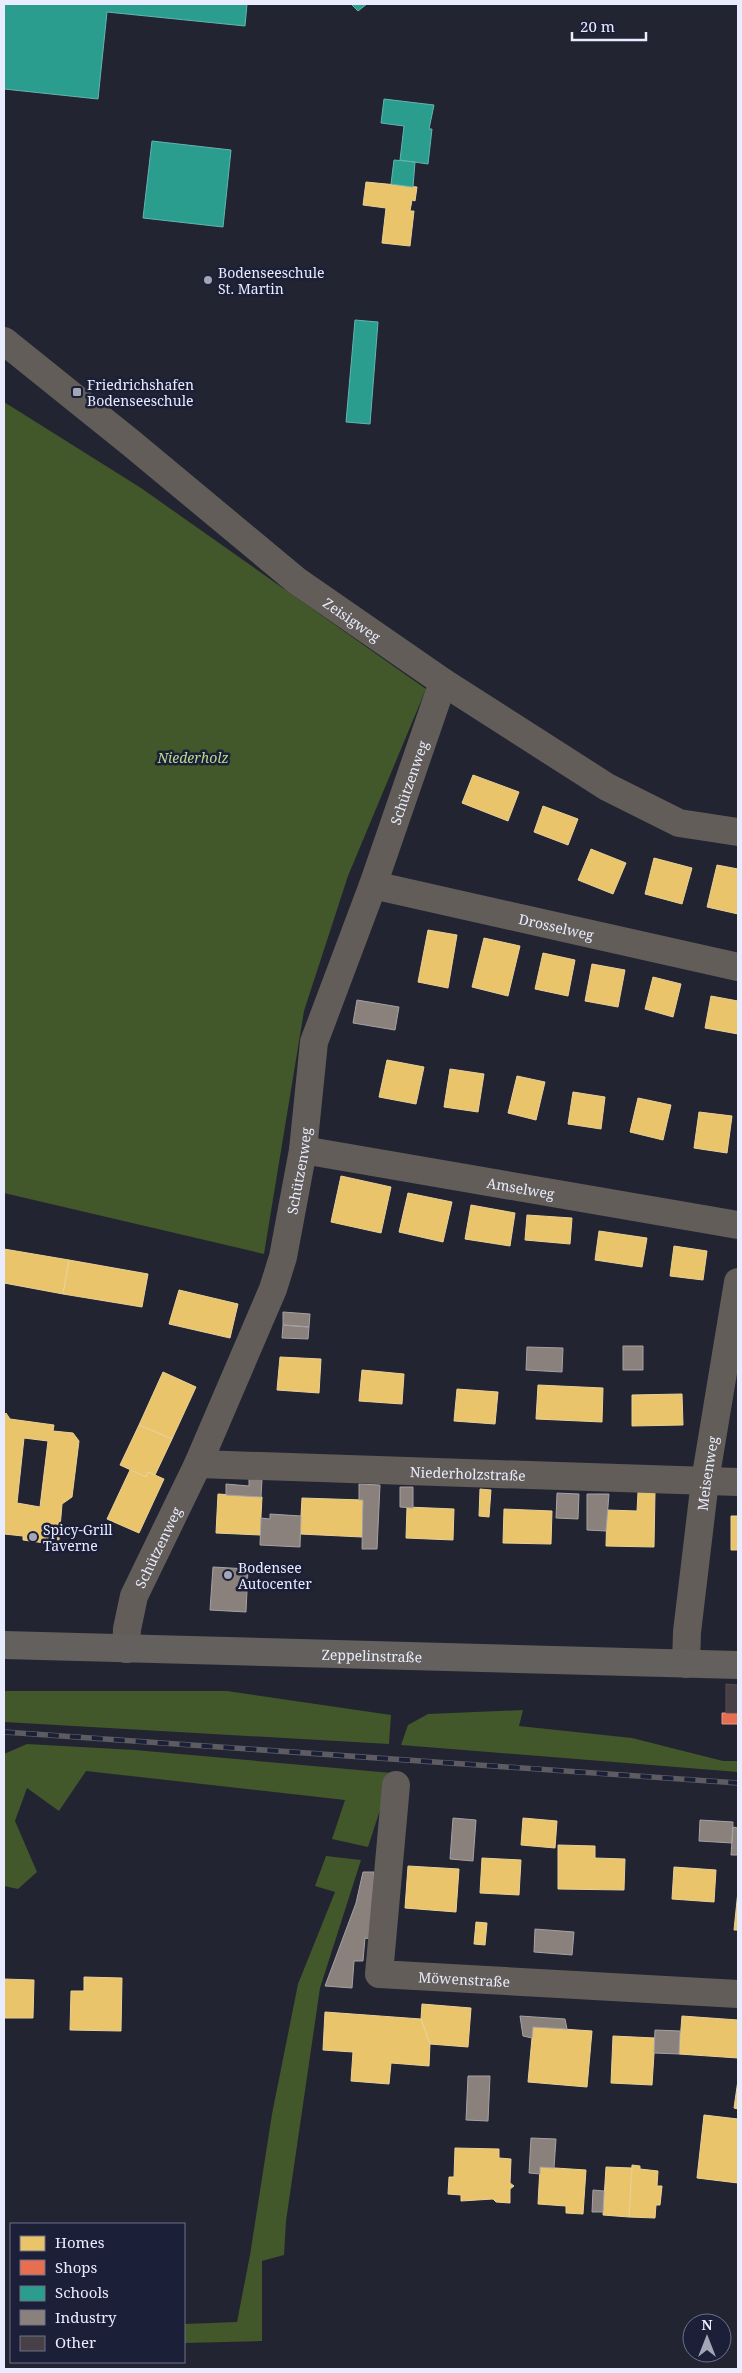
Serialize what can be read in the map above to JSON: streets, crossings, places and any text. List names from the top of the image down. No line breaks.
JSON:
{"streets":{"main road":["Zeppelinstraße"],"street":["Zeisigweg","Schützenweg","Drosselweg","Amselweg","Niederholzstraße","Meisenweg","Möwenstraße"]},"crossings":[["Zeisigweg","Schützenweg"],["Schützenweg","Drosselweg"],["Schützenweg","Amselweg"],["Schützenweg","Niederholzstraße"],["Schützenweg","Zeppelinstraße"],["Niederholzstraße","Meisenweg"],["Meisenweg","Zeppelinstraße"]],"parks":["Niederholz"],"places":{"other":["Bodenseeschule St. Martin","Spicy-Grill Taverne","Bodensee Autocenter"],"transit":["Friedrichshafen Bodenseeschule"]},"legend":["Homes","Shops","Schools","Industry","Other"],"scale_bar":"20 m","north":"top"}
